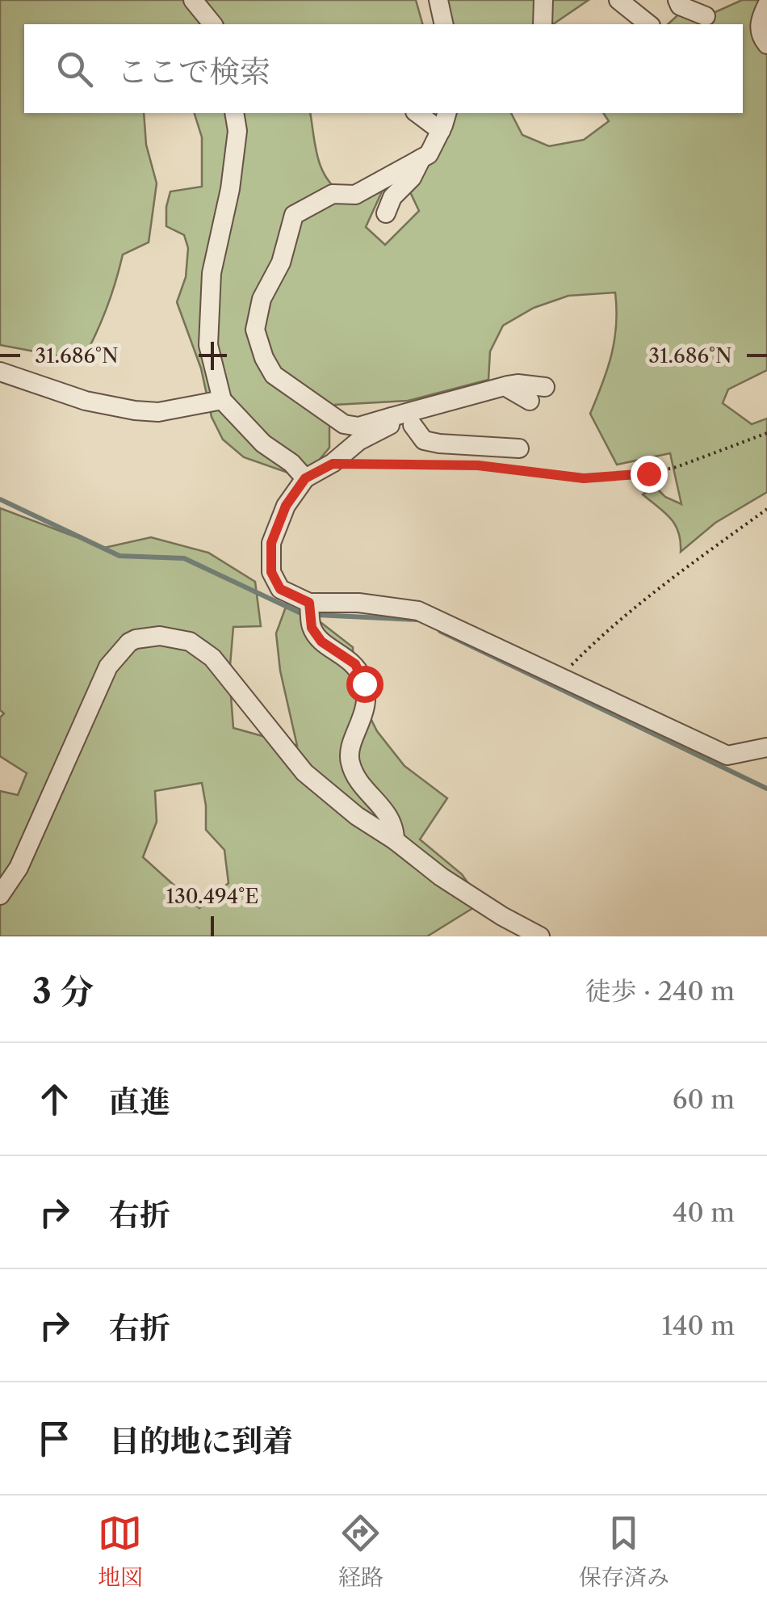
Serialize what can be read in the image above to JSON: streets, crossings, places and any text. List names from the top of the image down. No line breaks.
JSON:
{"page":{"search":"ここで検索","heading":["3 分","徒歩 · 240 m"],"list":[["直進","60 m"],["右折","40 m"],["右折","140 m"],"目的地に到着"],"nav":["地図","経路","保存済み"]},"coordinates":["31.686°N","130.494°E"]}
